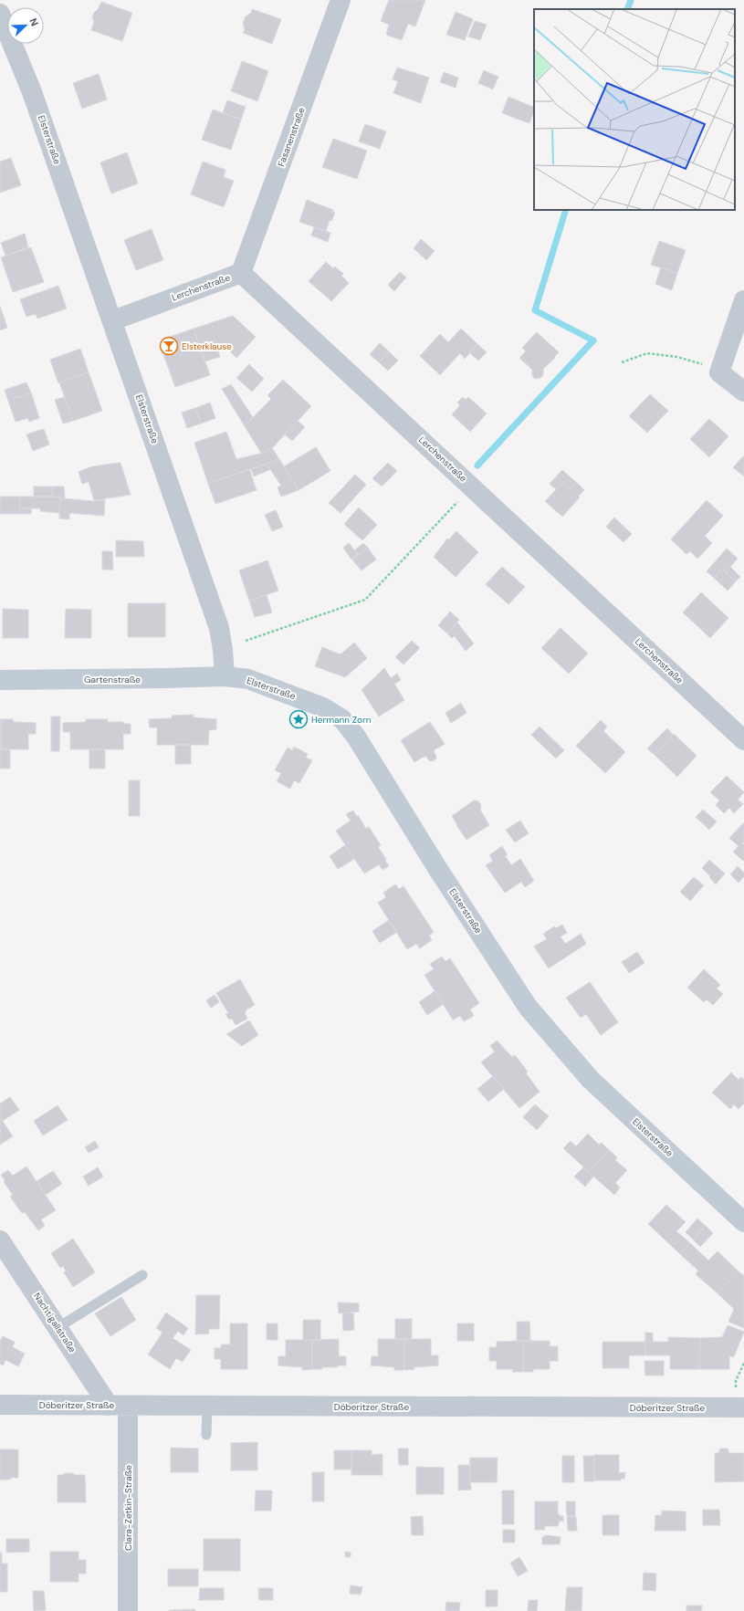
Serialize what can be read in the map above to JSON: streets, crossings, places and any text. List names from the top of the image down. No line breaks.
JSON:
{"streets":{"street":["Fasanenstraße","Elsterstraße","Lerchenstraße","Gartenstraße","Nachtigallstraße","Döberitzer Straße","Clara-Zetkin-Straße"]},"crossings":[["Fasanenstraße","Lerchenstraße"],["Elsterstraße","Lerchenstraße"],["Elsterstraße","Gartenstraße"],["Nachtigallstraße","Döberitzer Straße"],["Nachtigallstraße","Clara-Zetkin-Straße"],["Döberitzer Straße","Clara-Zetkin-Straße"]],"places":{"bar":["Elsterklause"],"place":["Hermann Zorn"]},"north":"top right"}
